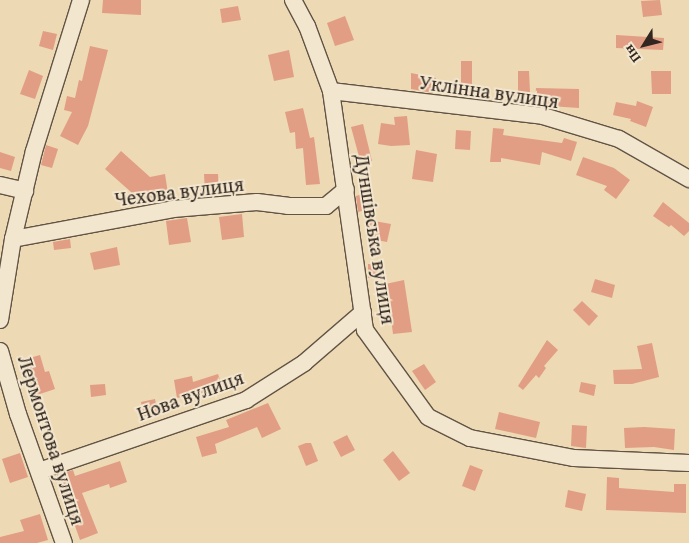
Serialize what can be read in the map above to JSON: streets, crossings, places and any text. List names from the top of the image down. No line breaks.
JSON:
{"streets":{"street":["Уклінна вулиця","Чехова вулиця","Дуншівська вулиця","Нова вулиця","Лермонтова вулиця"]},"crossings":[["Уклінна вулиця","Дуншівська вулиця"],["Чехова вулиця","Дуншівська вулиця"],["Дуншівська вулиця","Нова вулиця"],["Нова вулиця","Лермонтова вулиця"]],"north":"bottom left"}
